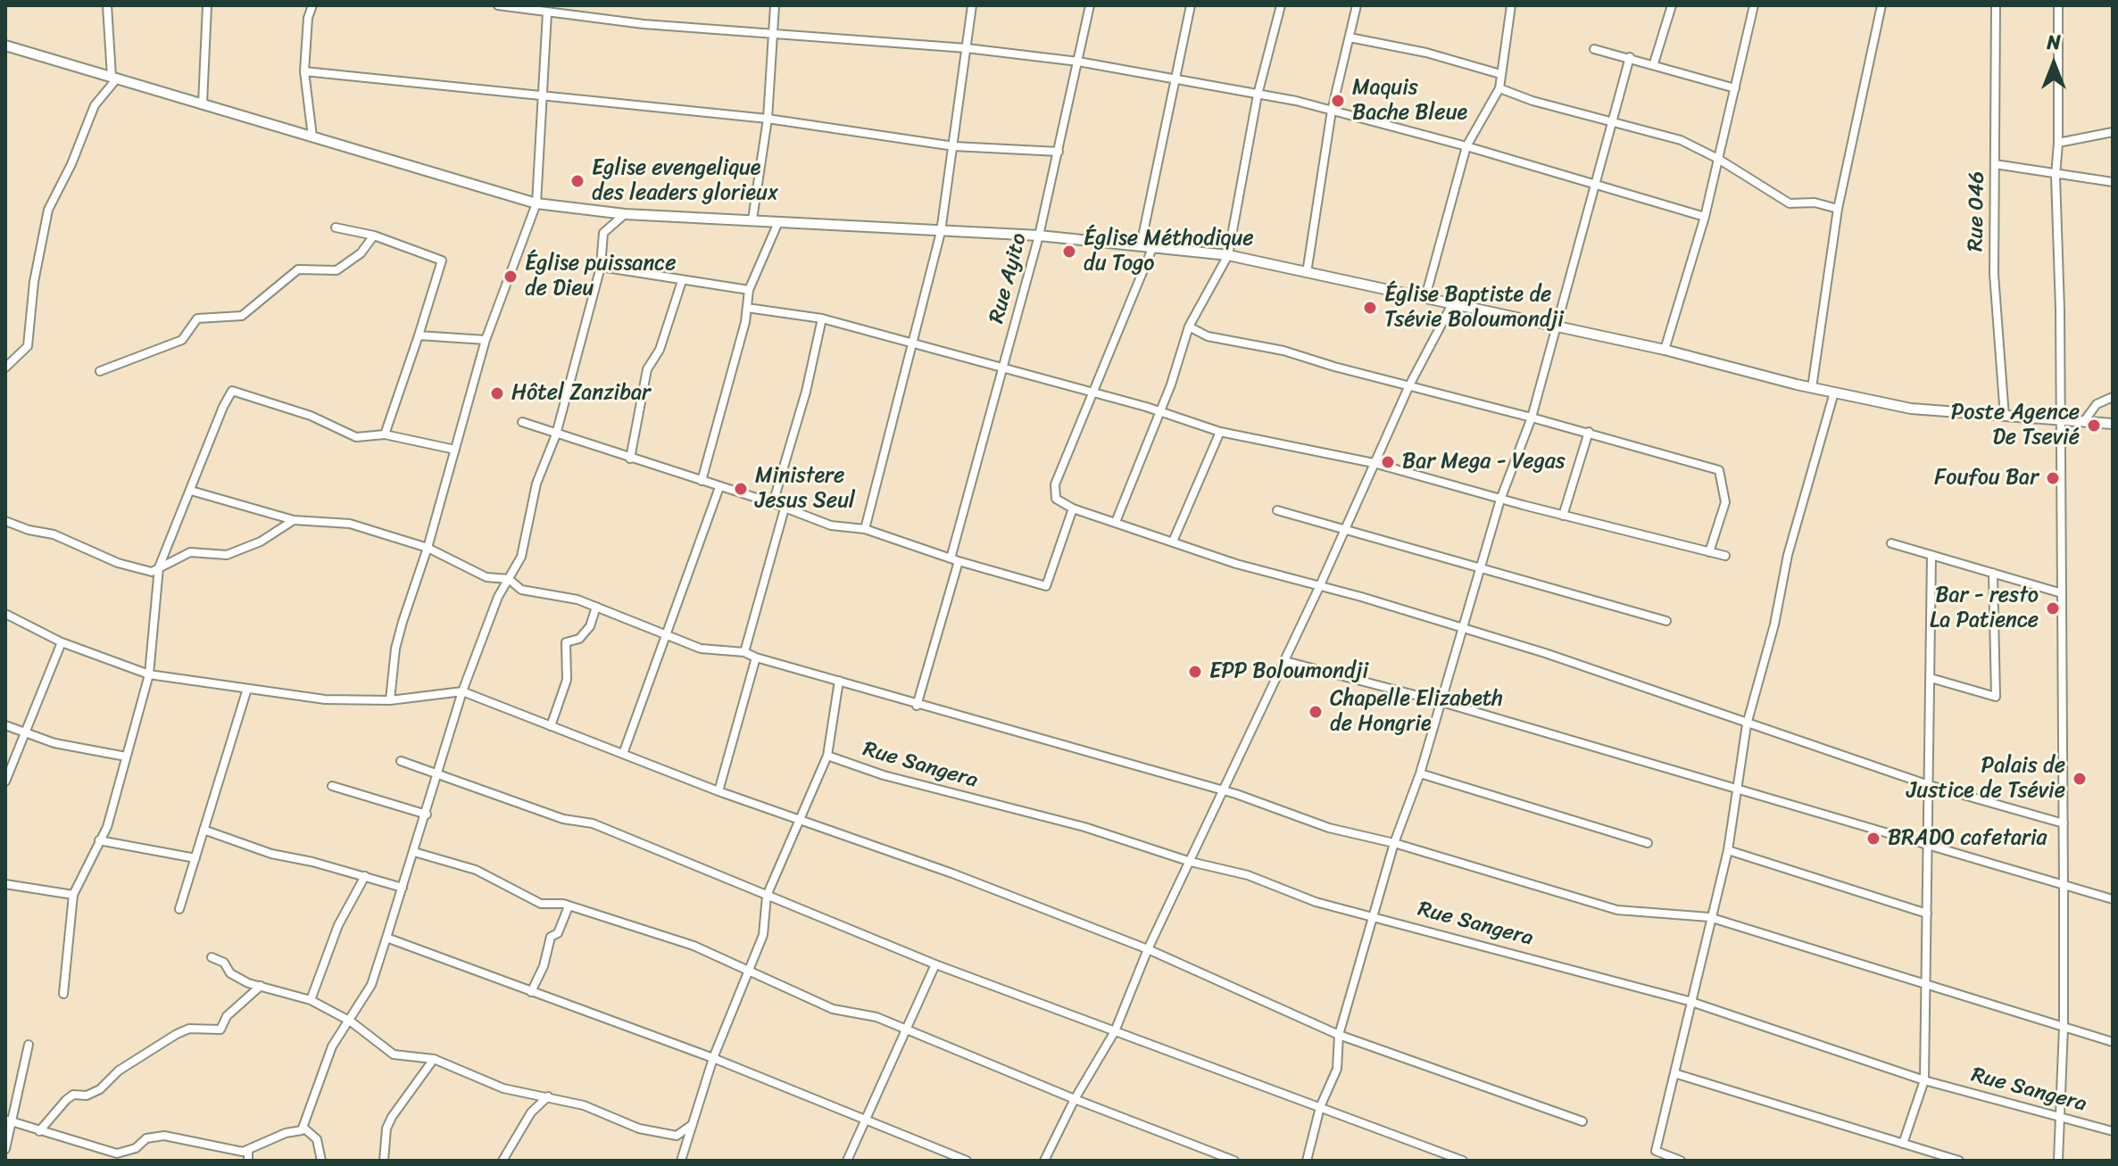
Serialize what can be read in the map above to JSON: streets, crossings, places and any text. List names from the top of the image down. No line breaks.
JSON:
{"streets":{"street":["Rue 046","Rue Ayito","Rue Sangera"]},"places":["Maquis Bache Bleue","Eglise evengelique des leaders glorieux","Église Méthodique du Togo","Église puissance de Dieu","Église Baptiste de Tsévie Boloumondji","Hôtel Zanzibar","Poste Agence De Tsevié","Bar Mega - Vegas","Foufou Bar","Ministere Jesus Seul","Bar - resto La Patience","EPP Boloumondji","Chapelle Elizabeth de Hongrie","Palais de Justice de Tsévie","BRADO cafetaria"],"north":"top"}
